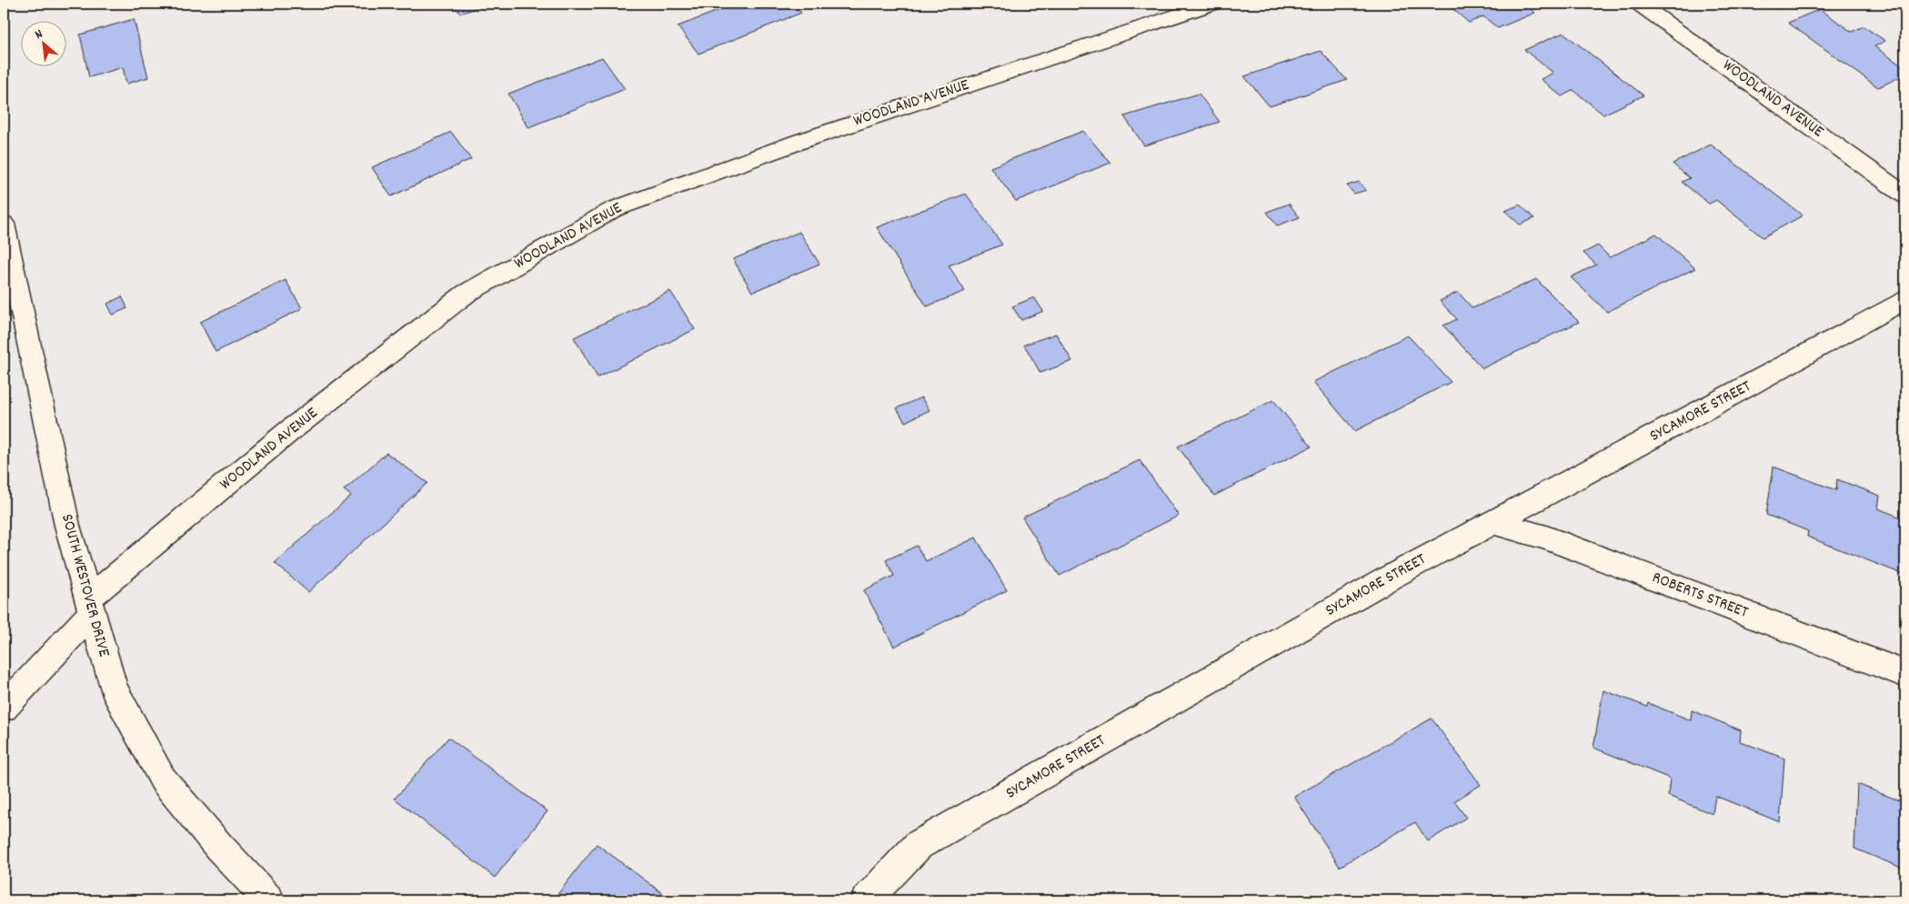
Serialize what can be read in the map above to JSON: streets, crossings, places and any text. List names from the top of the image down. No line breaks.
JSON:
{"streets":{"street":["WOODLAND AVENUE","SYCAMORE STREET","SOUTH WESTOVER DRIVE","ROBERTS STREET"]},"crossings":[["WOODLAND AVENUE","SOUTH WESTOVER DRIVE"],["SYCAMORE STREET","ROBERTS STREET"]],"north":"top left"}
